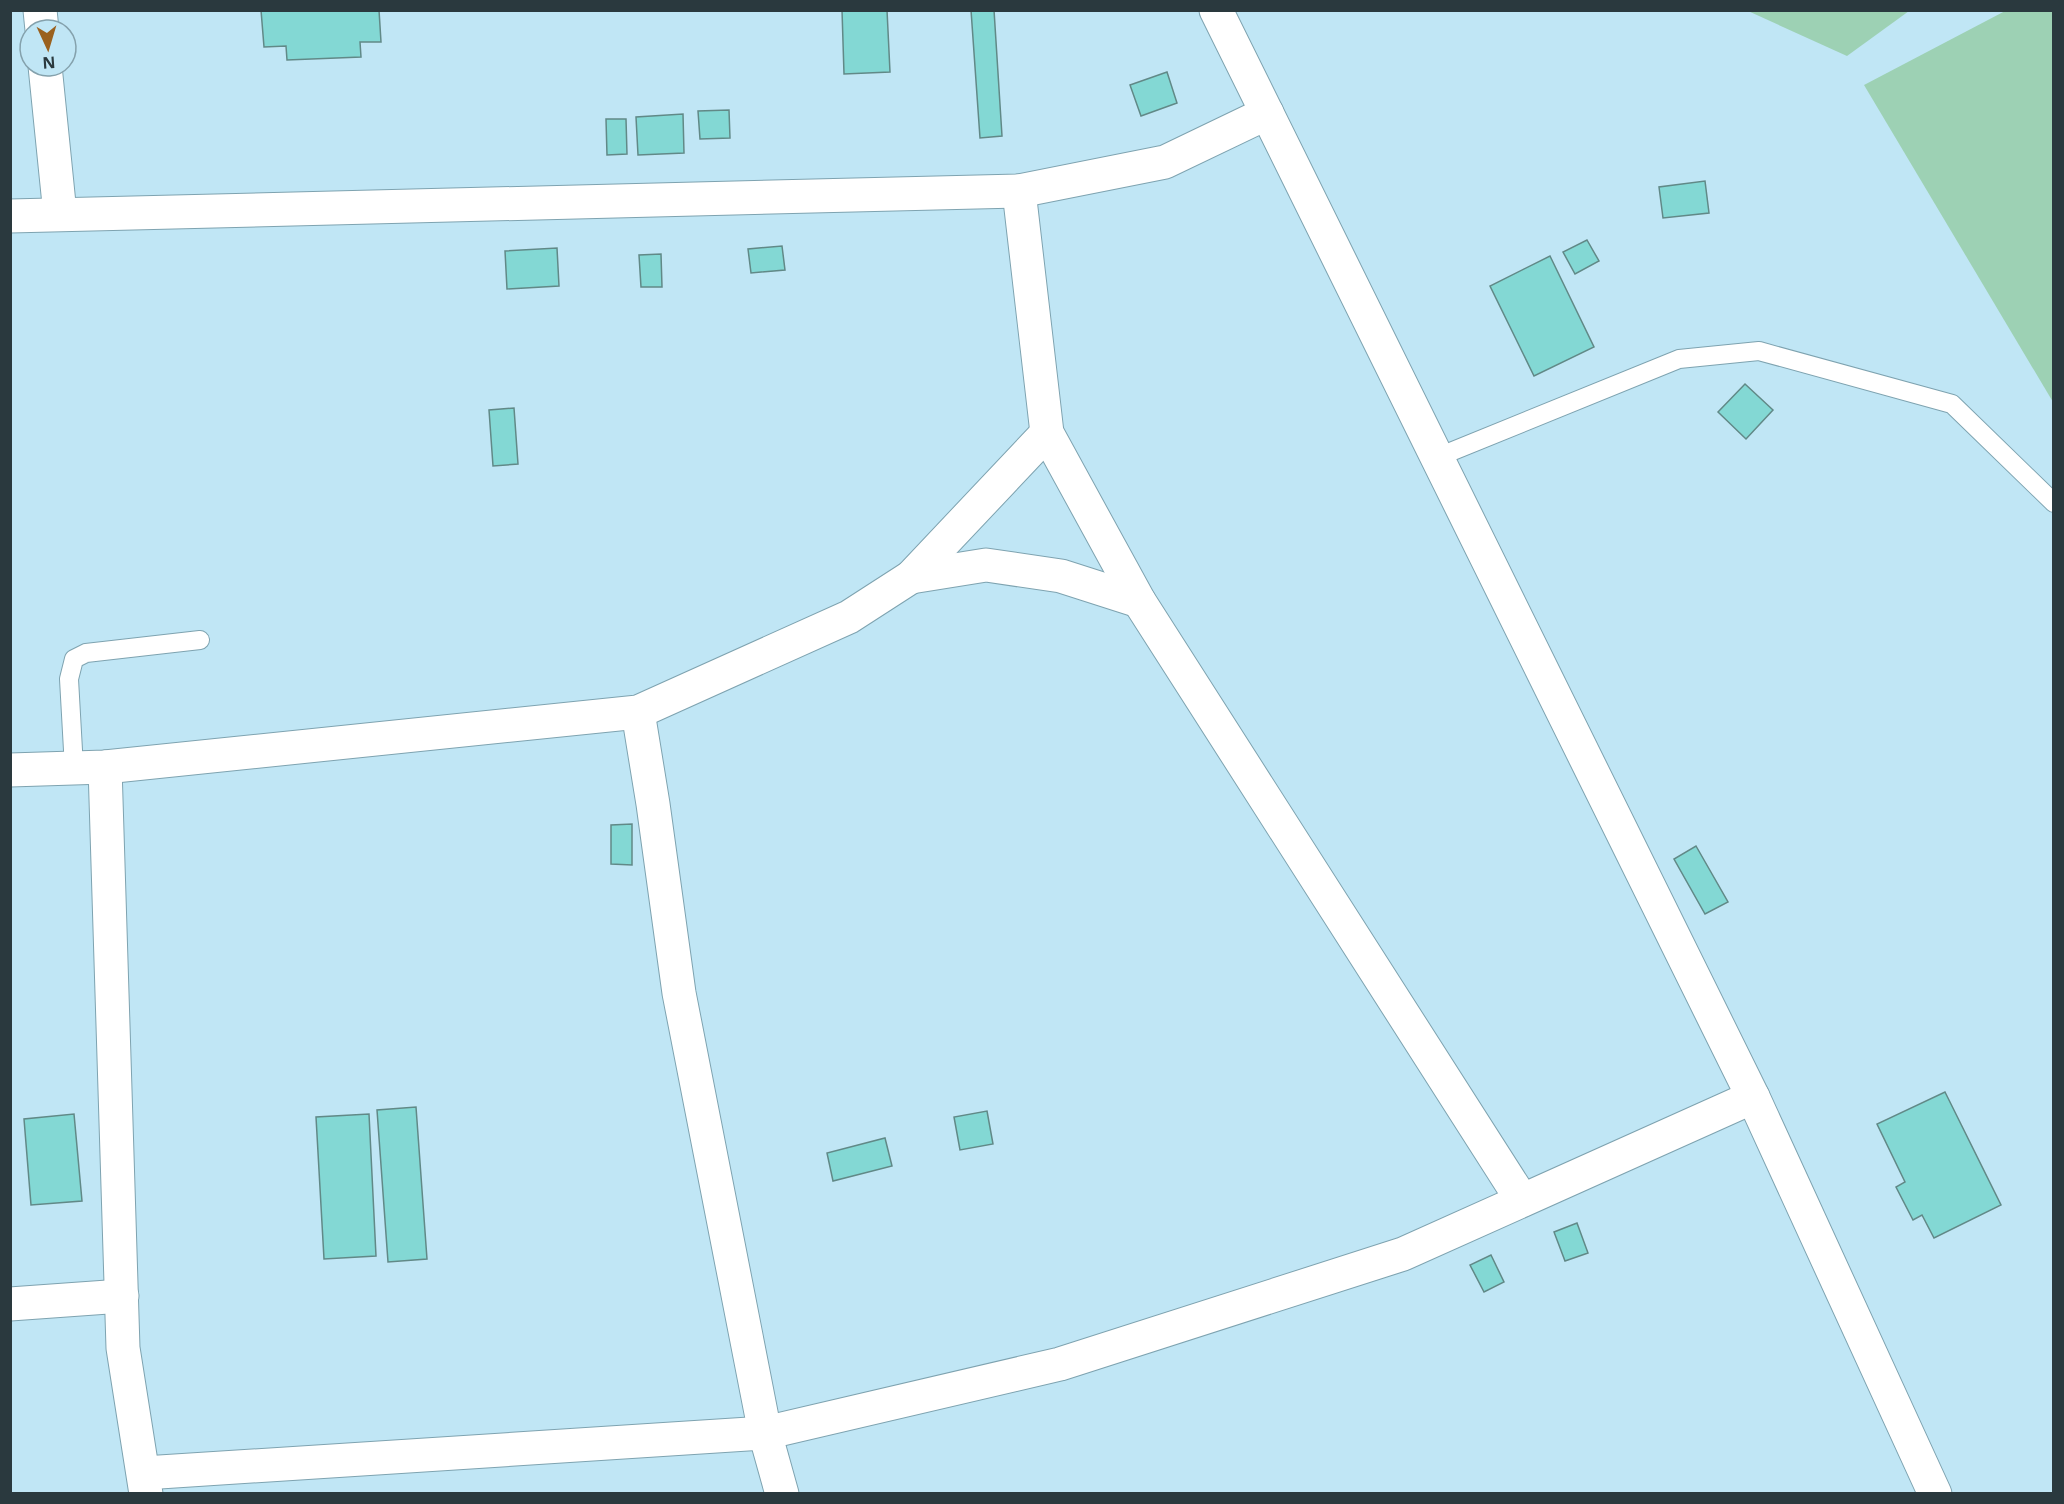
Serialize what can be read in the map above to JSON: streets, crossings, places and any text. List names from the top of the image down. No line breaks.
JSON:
{"north":"bottom"}
